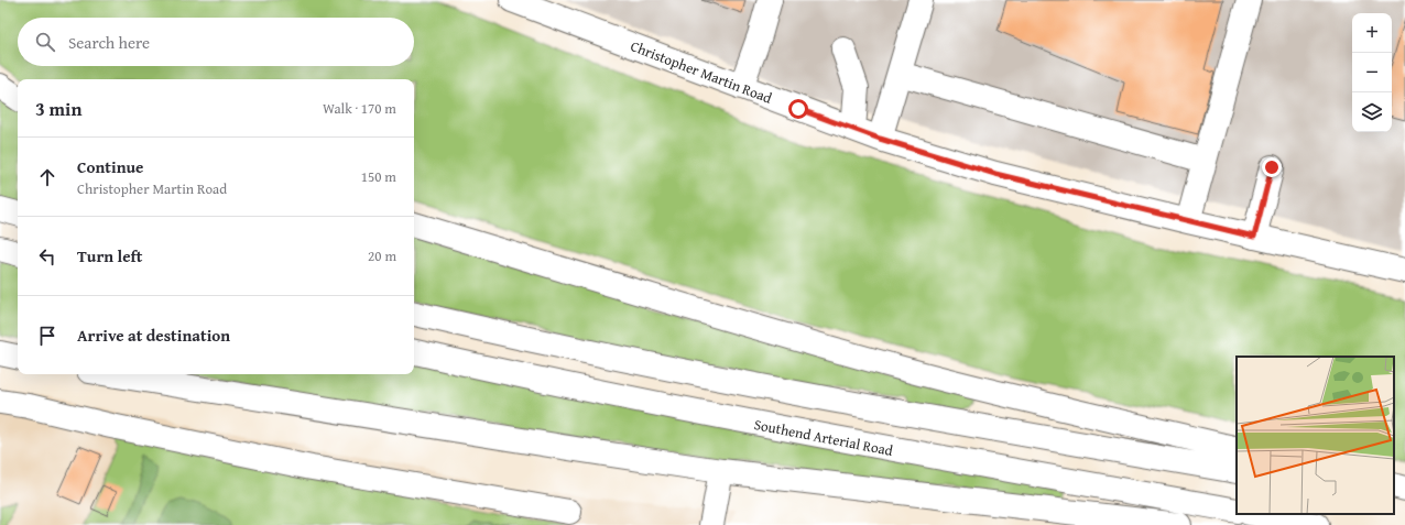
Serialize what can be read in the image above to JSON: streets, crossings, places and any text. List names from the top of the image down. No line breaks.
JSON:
{"streets":{"main road":["Christopher Martin Road","Southend Arterial Road"]},"page":{"map_buttons":["+","−"],"search":"Search here","heading":["3 min","Walk · 170 m"],"list":[["Continue","Christopher Martin Road","150 m"],["Turn left","20 m"],"Arrive at destination"]}}
